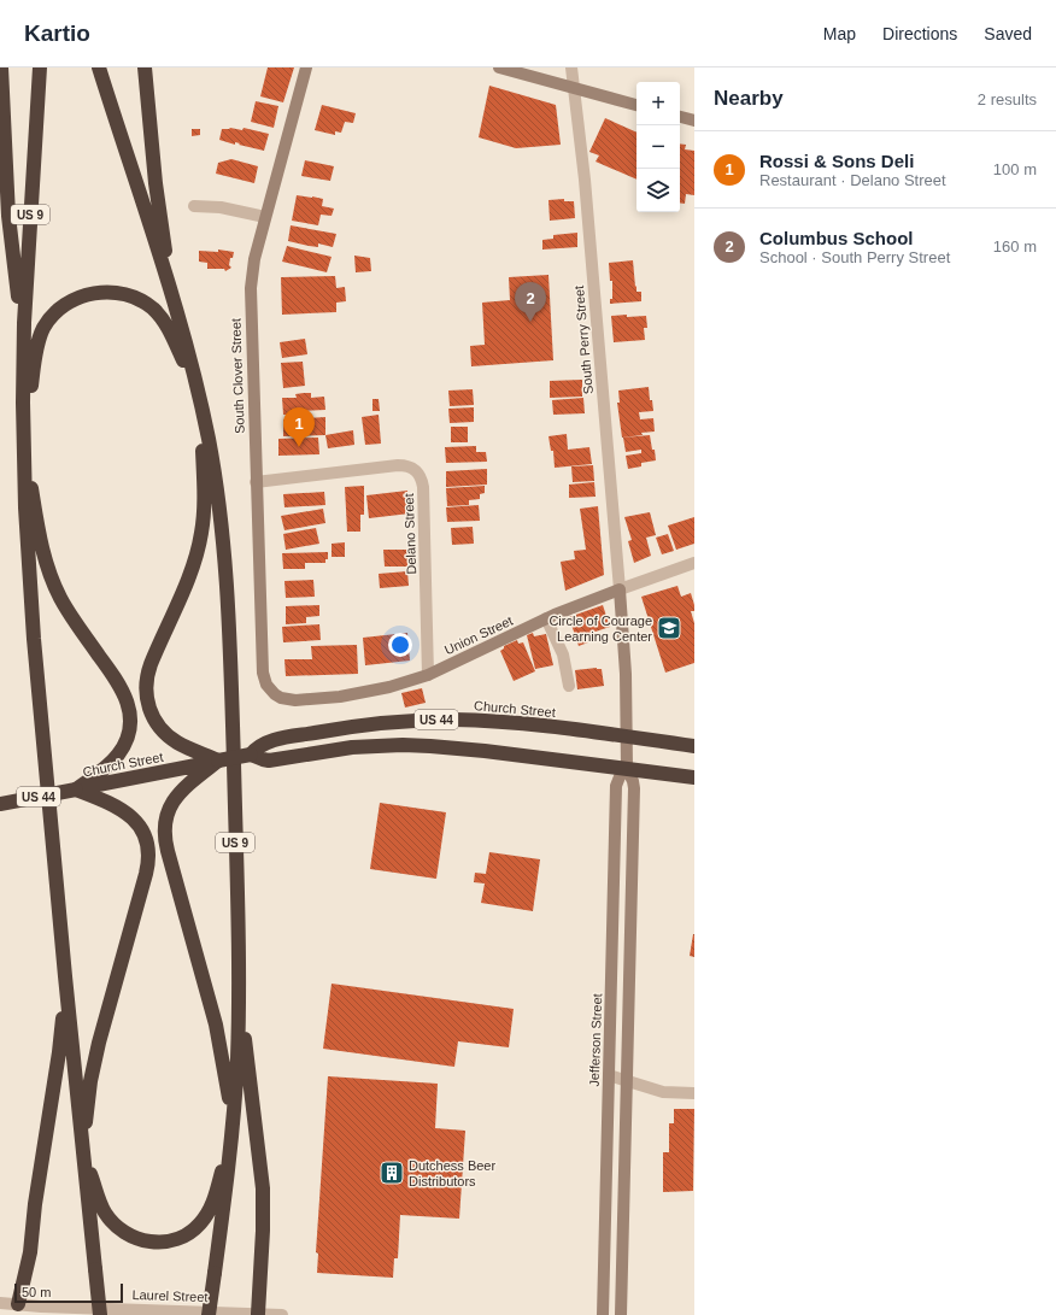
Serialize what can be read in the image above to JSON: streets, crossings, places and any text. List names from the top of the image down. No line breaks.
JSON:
{"streets":{"highway":["US 9","Church Street","US 44"],"street":["South Perry Street","South Clover Street","Delano Street","Union Street","Jefferson Street","Laurel Street"]},"crossings":[["South Perry Street","Union Street"],["South Perry Street","Jefferson Street"],["South Clover Street","Delano Street"],["South Clover Street","Union Street"],["Delano Street","Union Street"],["Union Street","Jefferson Street"],["Church Street","Jefferson Street"]],"places":{"school or university":["Circle of Courage Learning Center"],"building":["Dutchess Beer Distributors"]},"scale_bar":"50 m","page":{"header":"Kartio","nav":["Map","Directions","Saved"],"heading":["Nearby","2 results"],"map_buttons":["+","−"],"list":[{"mark":"1","name":"Rossi & Sons Deli","note":"Restaurant · Delano Street","value":"100 m"},{"mark":"2","name":"Columbus School","note":"School · South Perry Street","value":"160 m"}],"pins":["2","1"],"scale":"50 m"}}
